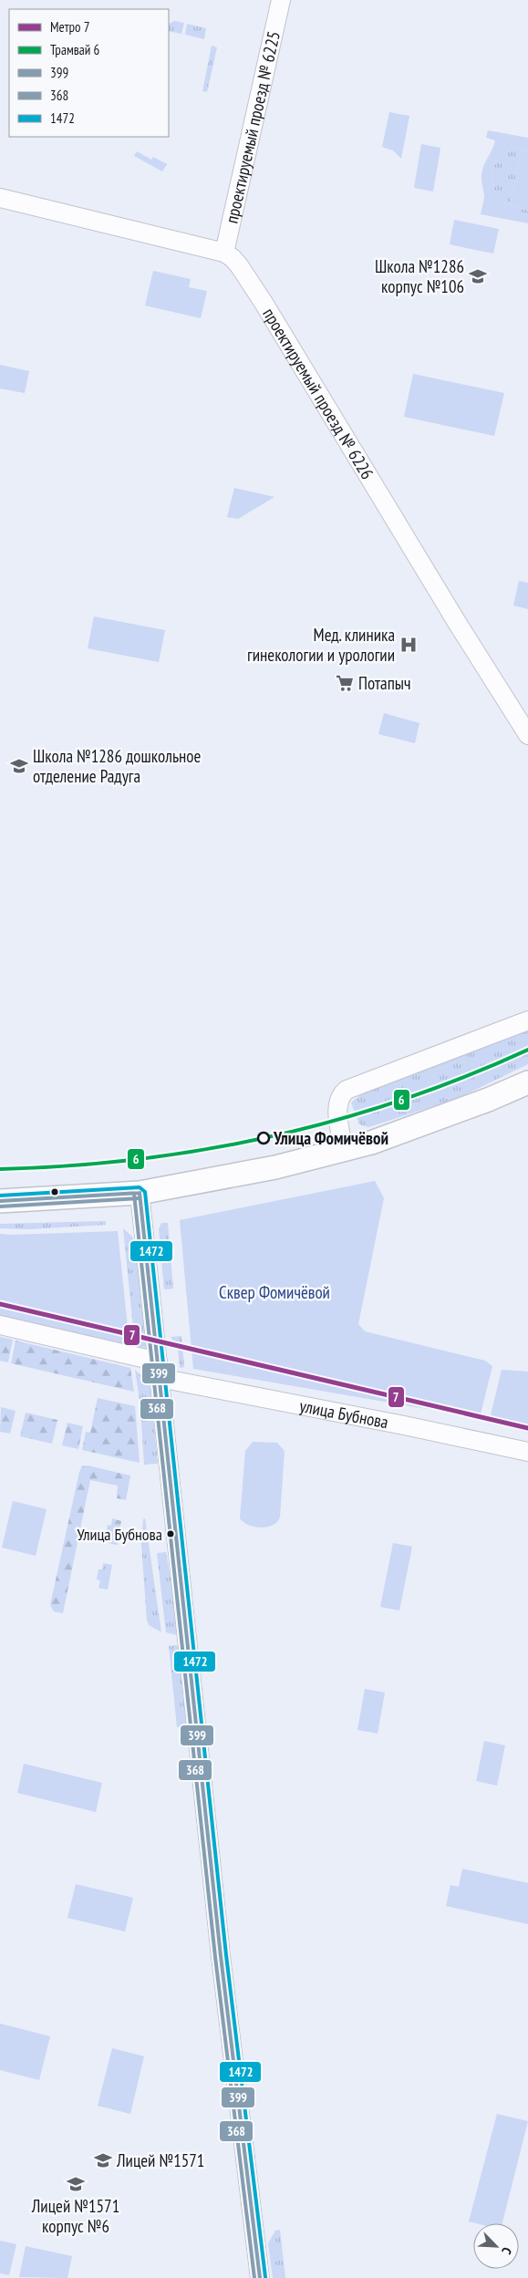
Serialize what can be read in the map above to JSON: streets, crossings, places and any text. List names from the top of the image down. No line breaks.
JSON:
{"streets":{"street":["проектируемый проезд № 6225","проектируемый проезд № 6226","улица Бубнова"]},"crossings":[["проектируемый проезд № 6225","проектируемый проезд № 6226"]],"parks":["Сквер Фомичёвой"],"places":{"school or university":["Школа №1286 корпус №106","Школа №1286 дошкольное отделение Радуга","Лицей №1571","Лицей №1571 корпус №6"],"hospital":["Мед. клиника гинекологии и урологии"],"supermarket":["Потапыч"],"other":["Улица Фомичёвой","Улица Бубнова"]},"lines":["tram line 6","transit line 1472","transit line 399","transit line 368","metro line 7"],"legend":["Метро 7","Трамвай 6","399","368","1472"],"north":"bottom right"}
